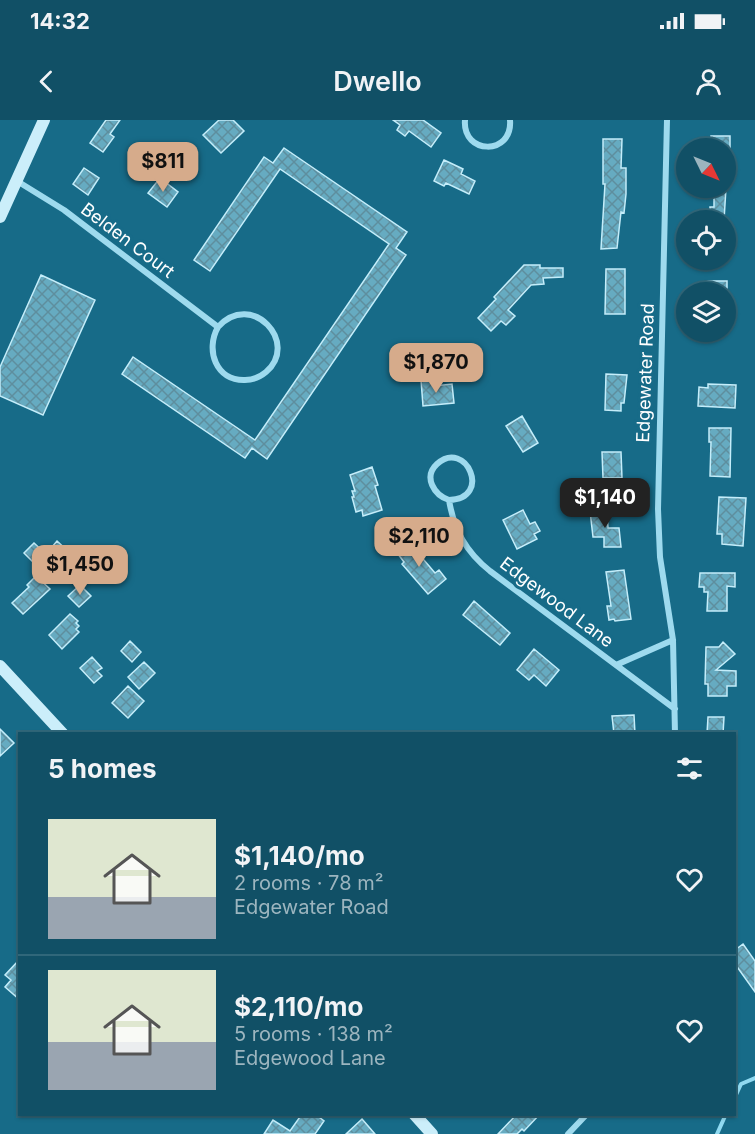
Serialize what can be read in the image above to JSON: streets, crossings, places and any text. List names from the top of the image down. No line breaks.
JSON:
{"streets":{"street":["Belden Court","Edgewater Road","Edgewood Lane"]},"crossings":[["Edgewater Road","Edgewood Lane"]],"north":"bottom right","page":{"status":"14:32","header":"Dwello","price":["$811","$1,870","$1,140","$2,110","$1,450"],"heading":"5 homes","list":[{"name":"$1,140/mo","note":"2 rooms · 78 m² · Edgewater Road"},{"name":"$2,110/mo","note":"5 rooms · 138 m² · Edgewood Lane"}]}}
